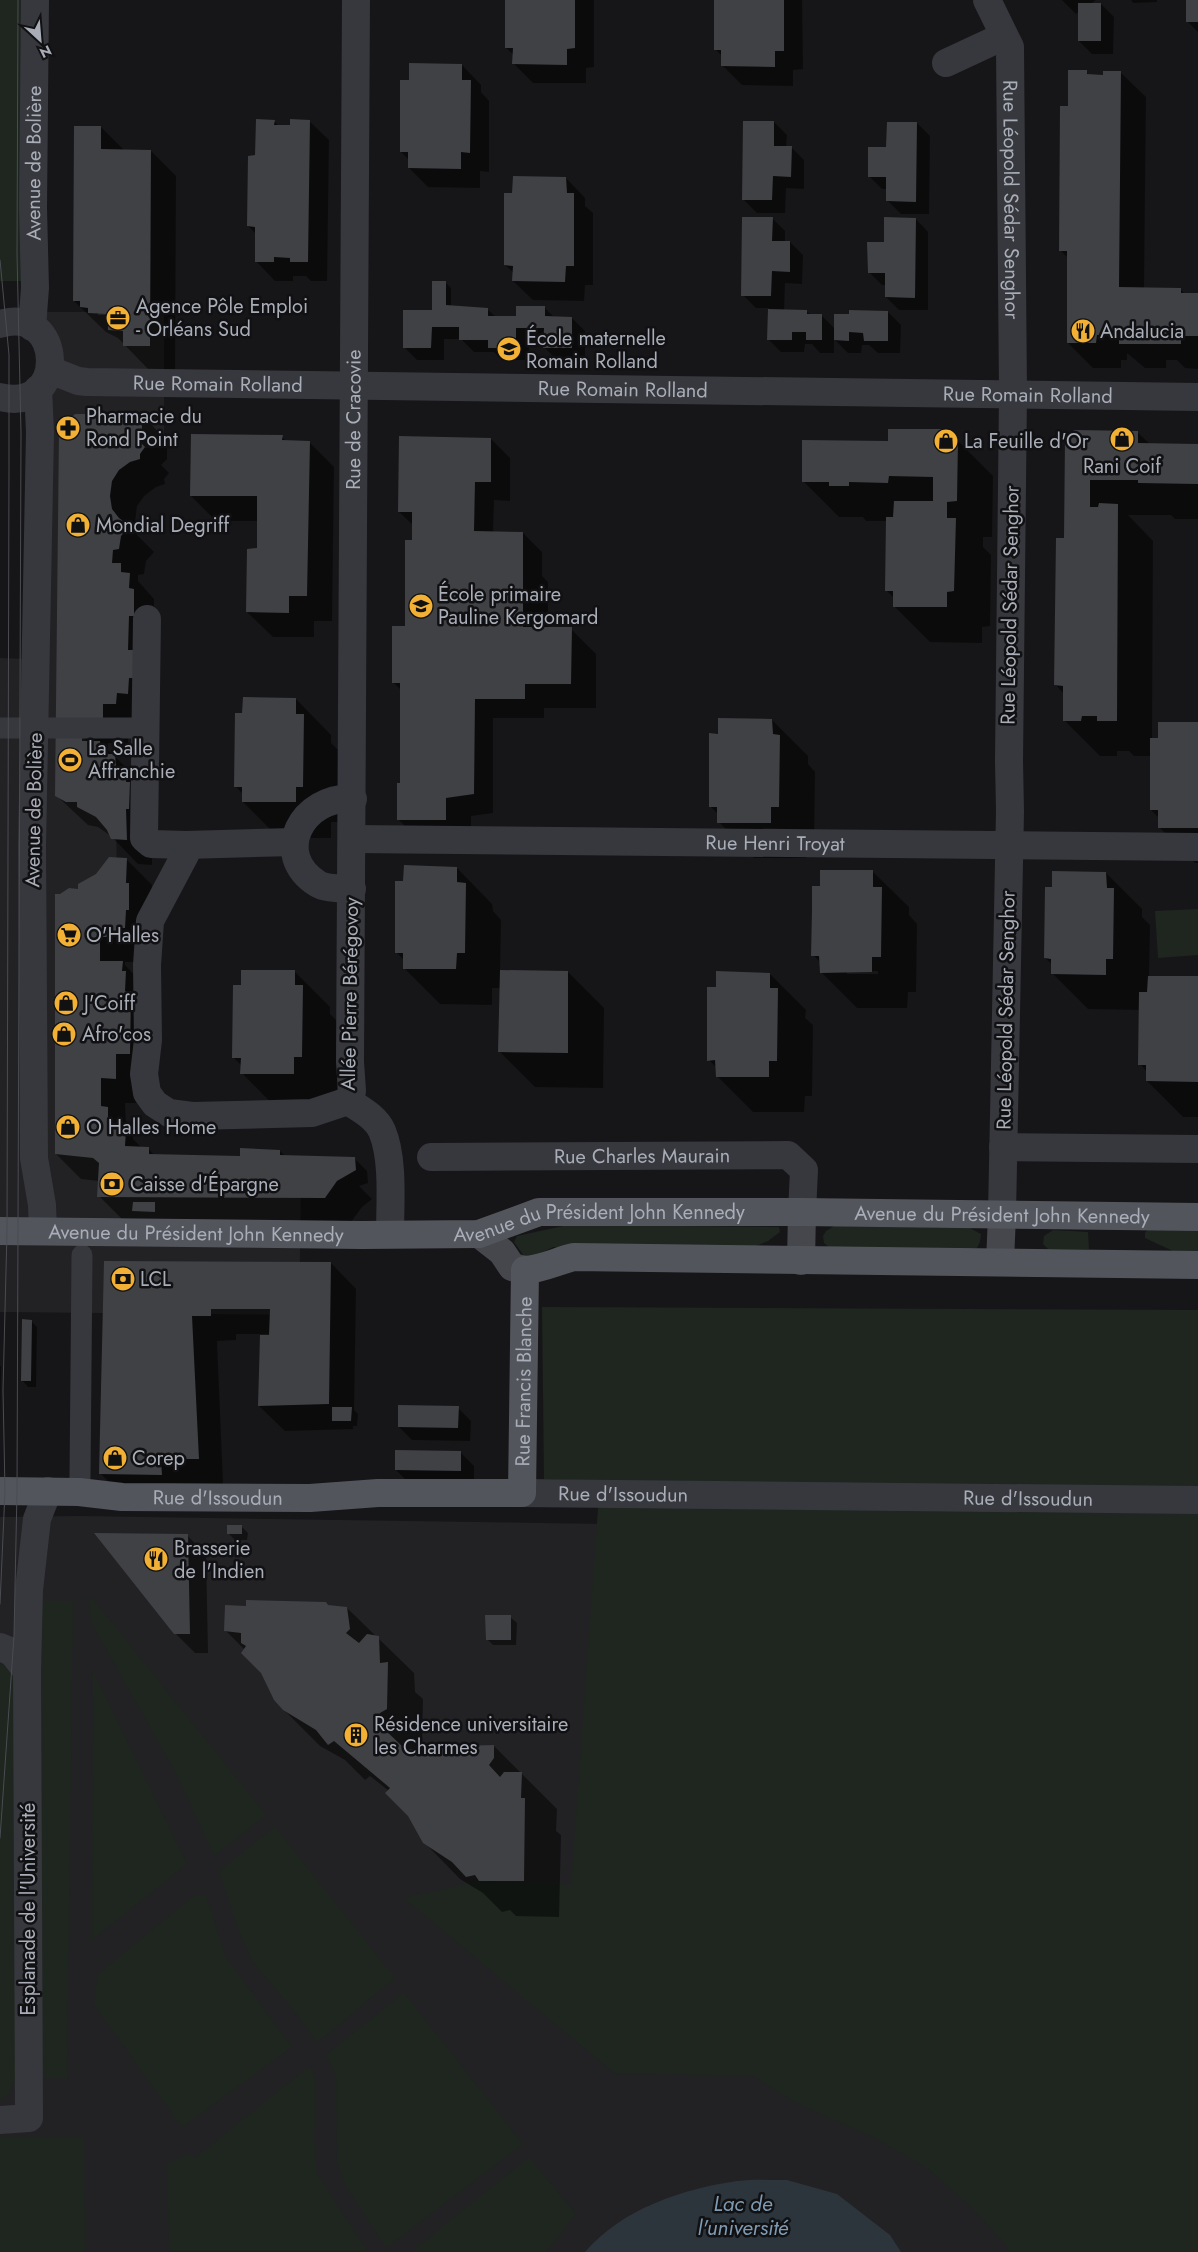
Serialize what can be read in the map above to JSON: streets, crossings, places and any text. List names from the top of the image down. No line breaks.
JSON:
{"streets":{"main road":["Avenue du Président John Kennedy","Rue Francis Blanche","Rue d'Issoudun"],"street":["Avenue de Bolière","Rue Léopold Sédar Senghor","Rue Romain Rolland","Rue de Cracovie","Rue Henri Troyat","Allée Pierre Bérégovoy","Rue Charles Maurain","Esplanade de l'Université"]},"crossings":[["Avenue de Bolière","Rue Romain Rolland"],["Avenue de Bolière","Avenue du Président John Kennedy"],["Rue Léopold Sédar Senghor","Rue Romain Rolland"],["Rue Léopold Sédar Senghor","Rue Henri Troyat"],["Rue Léopold Sédar Senghor","Avenue du Président John Kennedy"],["Rue Romain Rolland","Rue de Cracovie"],["Rue de Cracovie","Rue Henri Troyat"],["Rue de Cracovie","Allée Pierre Bérégovoy"],["Rue Henri Troyat","Allée Pierre Bérégovoy"],["Rue Charles Maurain","Avenue du Président John Kennedy"],["Avenue du Président John Kennedy","Rue Francis Blanche"],["Rue Francis Blanche","Rue d'Issoudun"],["Rue d'Issoudun","Esplanade de l'Université"]],"water":["Lac de l'université"],"places":{"office":["Agence Pôle Emploi - Orléans Sud"],"restaurant":["Andalucia","Brasserie de l'Indien"],"school or university":["École maternelle Romain Rolland","École primaire Pauline Kergomard"],"pharmacy":["Pharmacie du Rond Point"],"shop":["Rani Coif","La Feuille d'Or","Mondial Degriff","J'Coiff","Afro'cos","O Halles Home","Corep"],"sports":["La Salle Affranchie"],"supermarket":["O'Halles"],"bank":["Caisse d'Épargne","LCL"],"building":["Résidence universitaire les Charmes"]},"north":"bottom right"}
